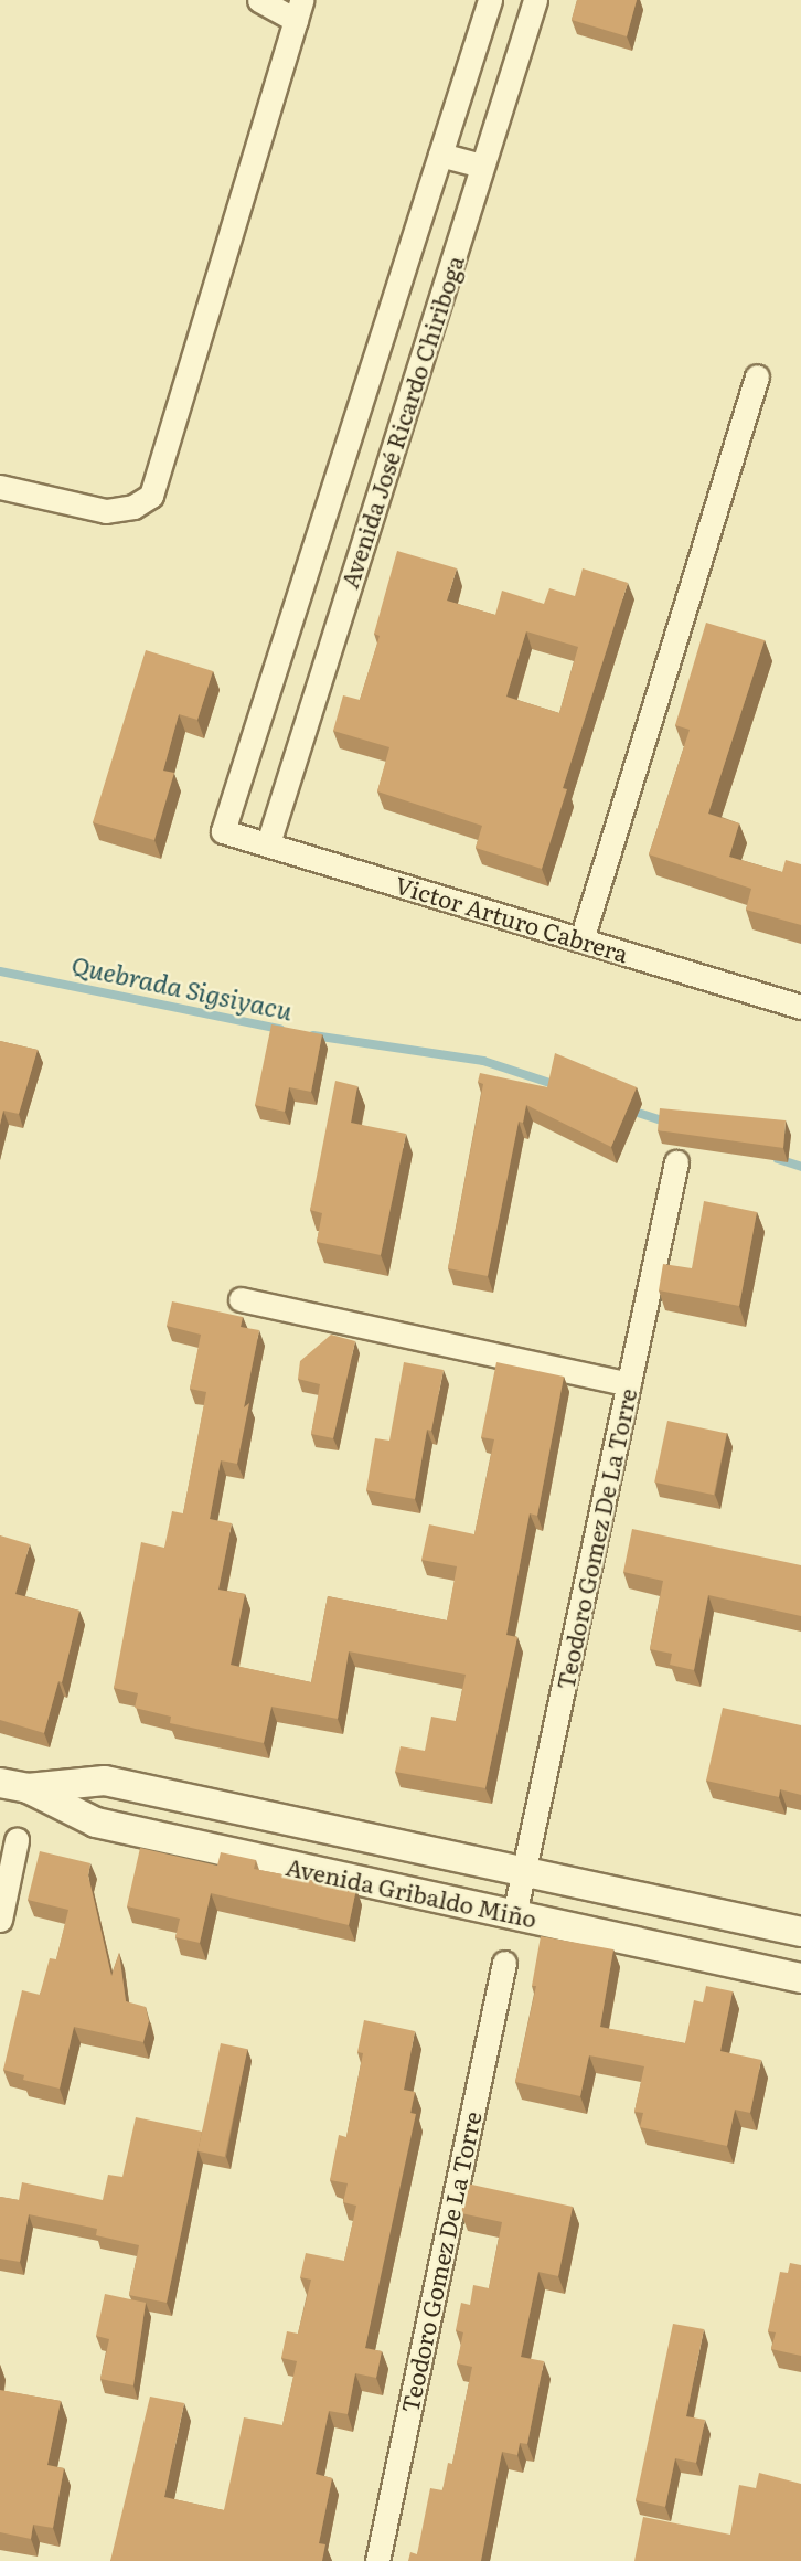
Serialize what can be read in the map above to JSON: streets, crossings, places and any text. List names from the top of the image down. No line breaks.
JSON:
{"streets":{"street":["Avenida José Ricardo Chiriboga","Victor Arturo Cabrera","Teodoro Gomez De La Torre","Avenida Gribaldo Miño"]},"crossings":[["Avenida José Ricardo Chiriboga","Victor Arturo Cabrera"],["Teodoro Gomez De La Torre","Avenida Gribaldo Miño"]],"water":["Quebrada Sigsiyacu"]}
